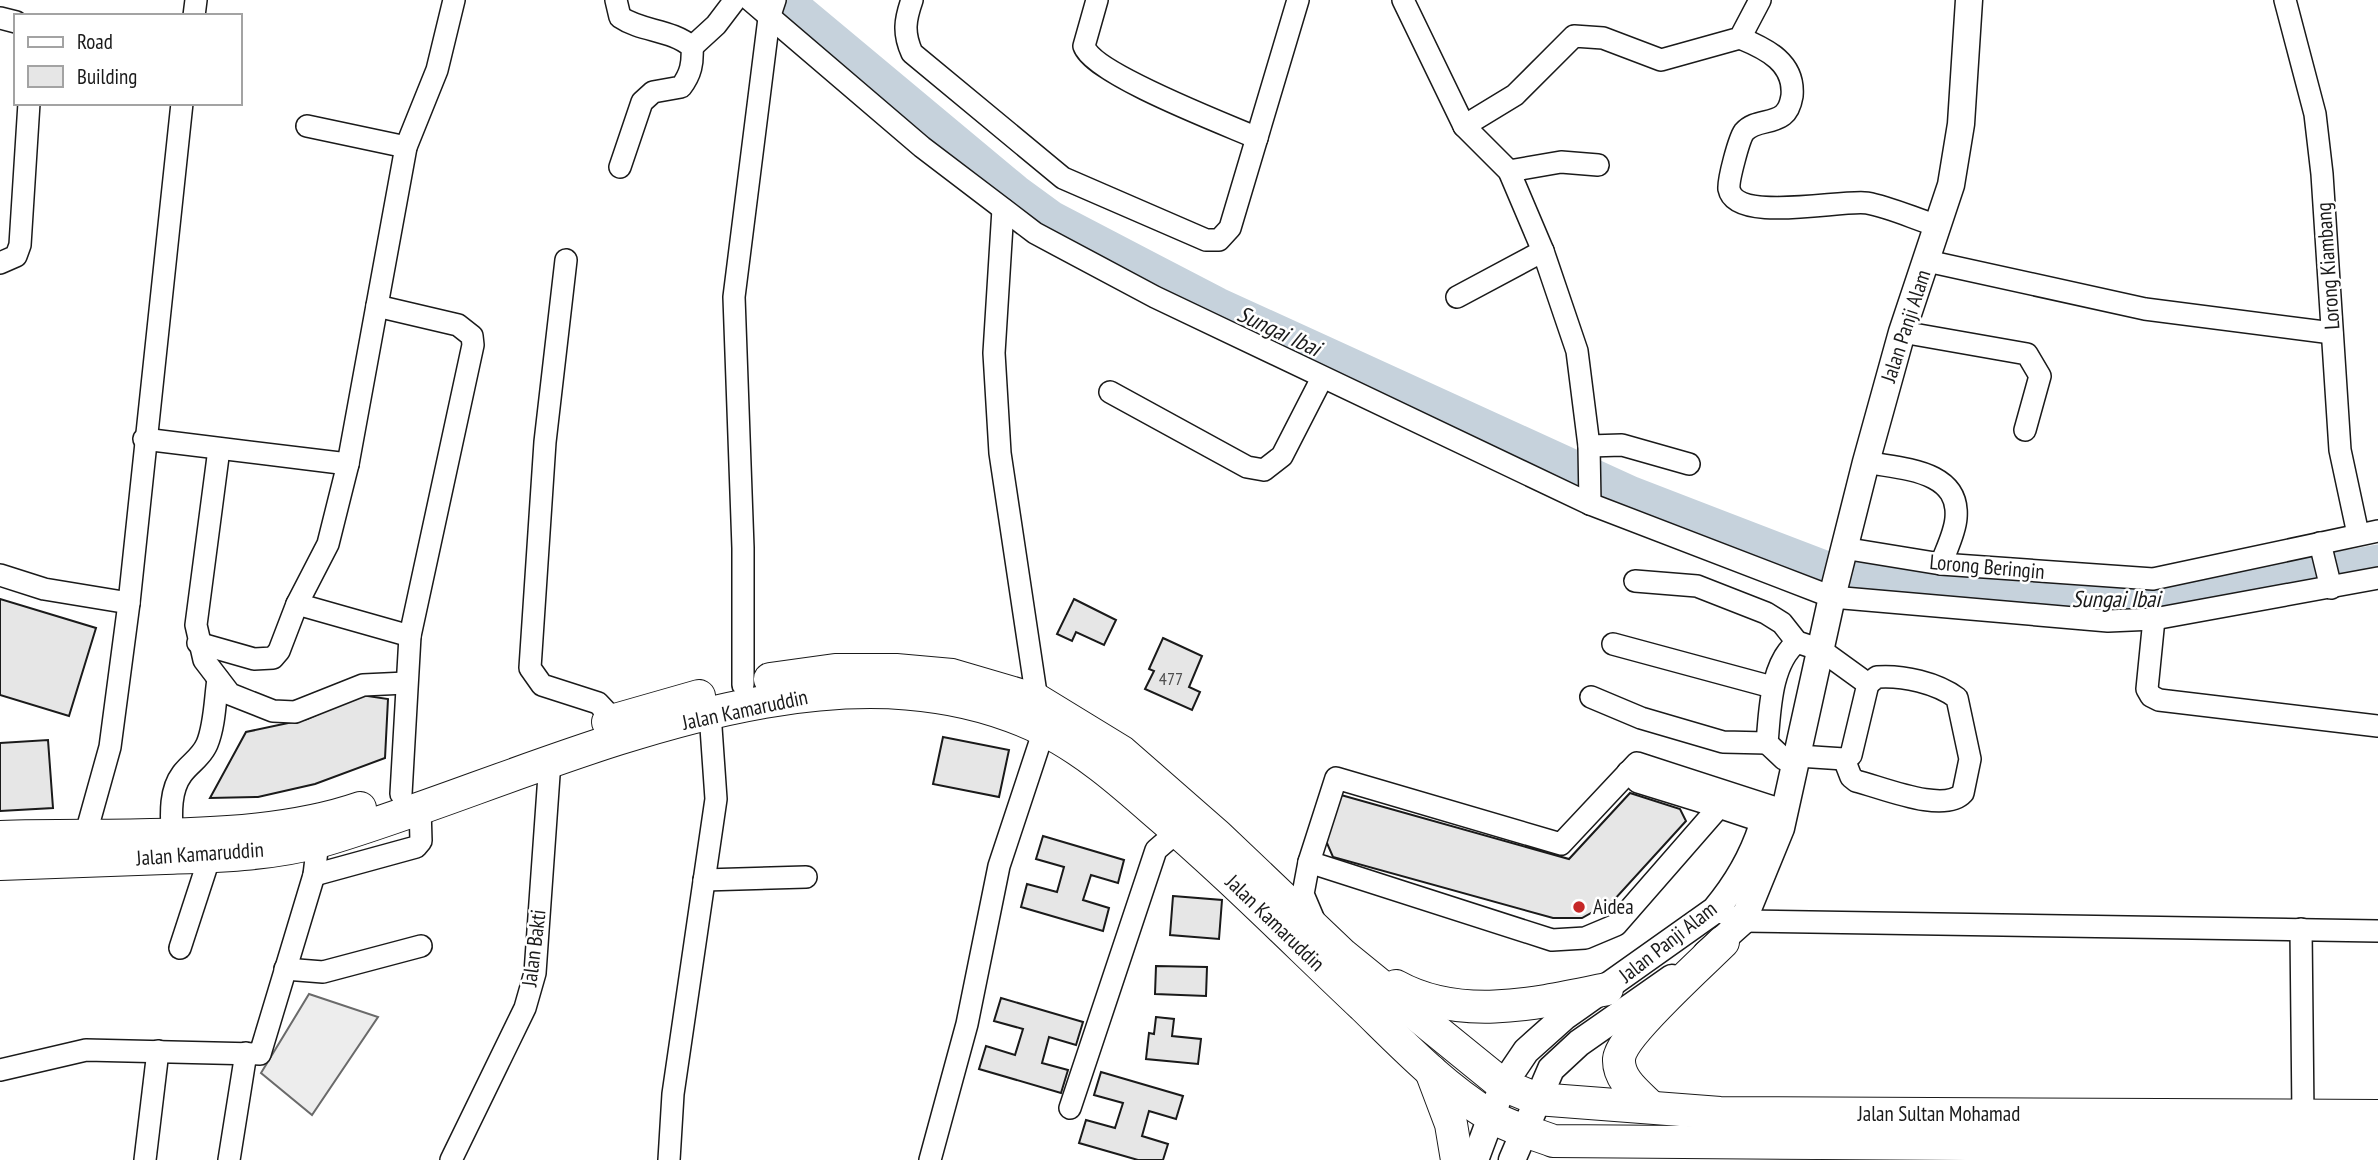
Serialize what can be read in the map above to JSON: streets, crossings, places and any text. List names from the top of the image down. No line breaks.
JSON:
{"streets":{"highway":["Jalan Kamaruddin","Jalan Sultan Mohamad"],"main road":["Jalan Panji Alam"],"street":["Lorong Kiambang","Lorong Beringin","Jalan Bakti"]},"crossings":[["Lorong Kiambang","Lorong Beringin"],["Jalan Panji Alam","Lorong Beringin"],["Jalan Panji Alam","Jalan Kamaruddin"],["Jalan Panji Alam","Jalan Sultan Mohamad"],["Jalan Kamaruddin","Jalan Bakti"],["Jalan Kamaruddin","Jalan Sultan Mohamad"]],"water":["Sungai Ibai"],"places":["Aidea"],"house_numbers":["477"],"legend":["Road","Building"]}
